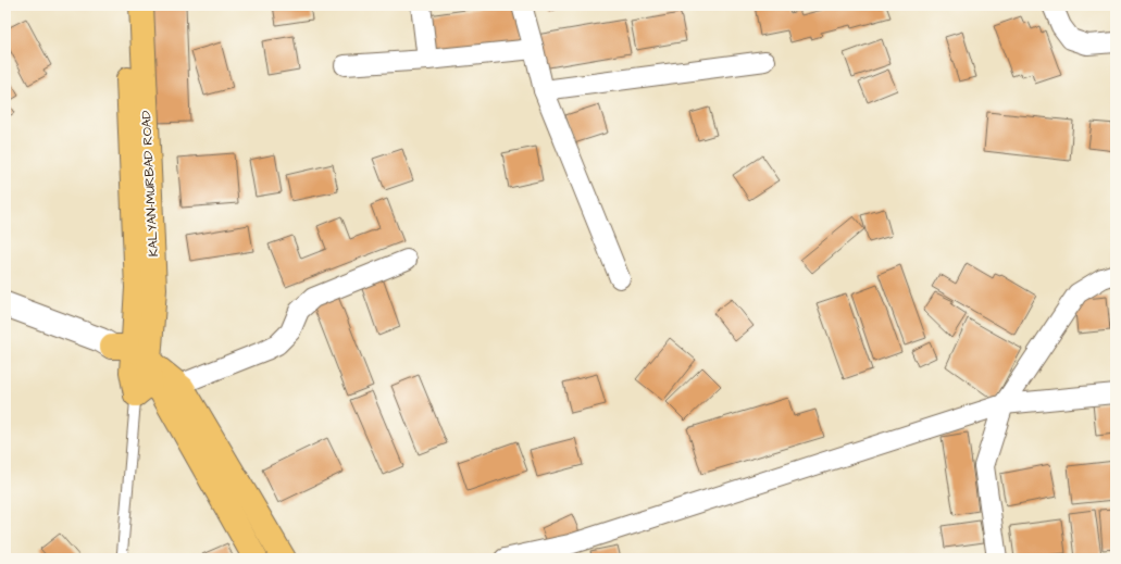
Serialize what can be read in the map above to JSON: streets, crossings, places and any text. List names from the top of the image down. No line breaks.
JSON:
{"streets":{"main road":["KALYAN-MURBAD ROAD"]}}
